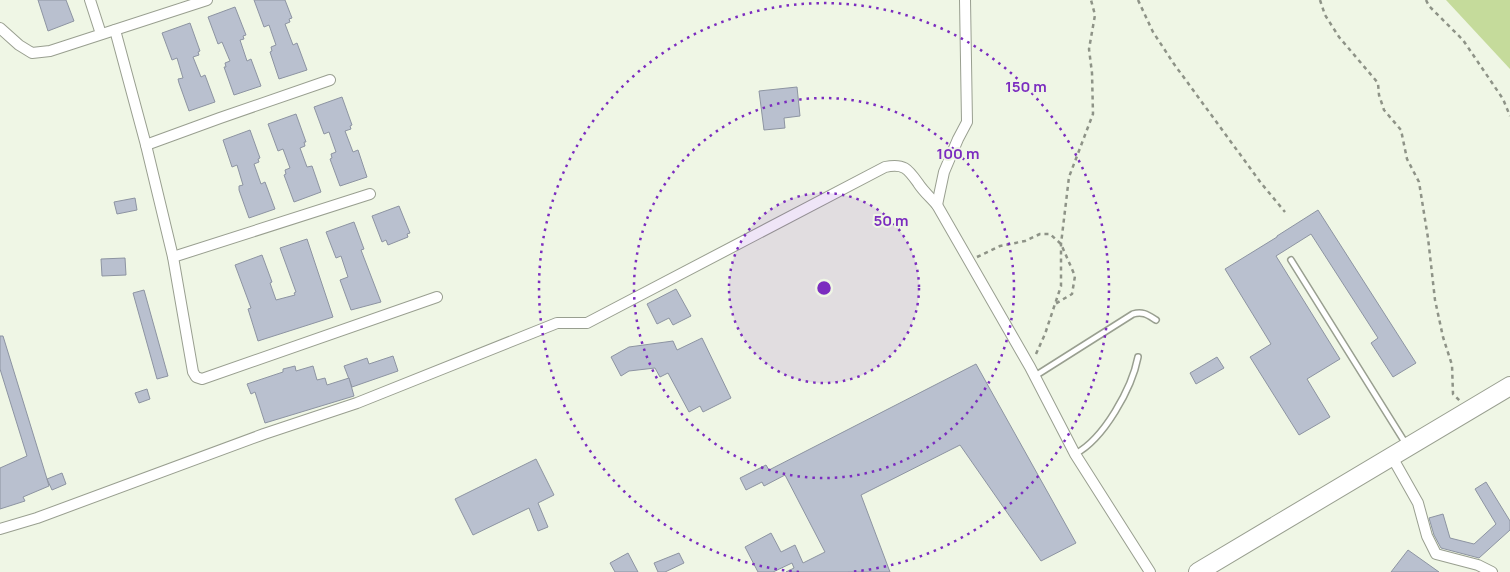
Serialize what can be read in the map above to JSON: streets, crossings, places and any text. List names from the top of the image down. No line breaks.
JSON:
{"rings":["150 m","100 m","50 m"]}
